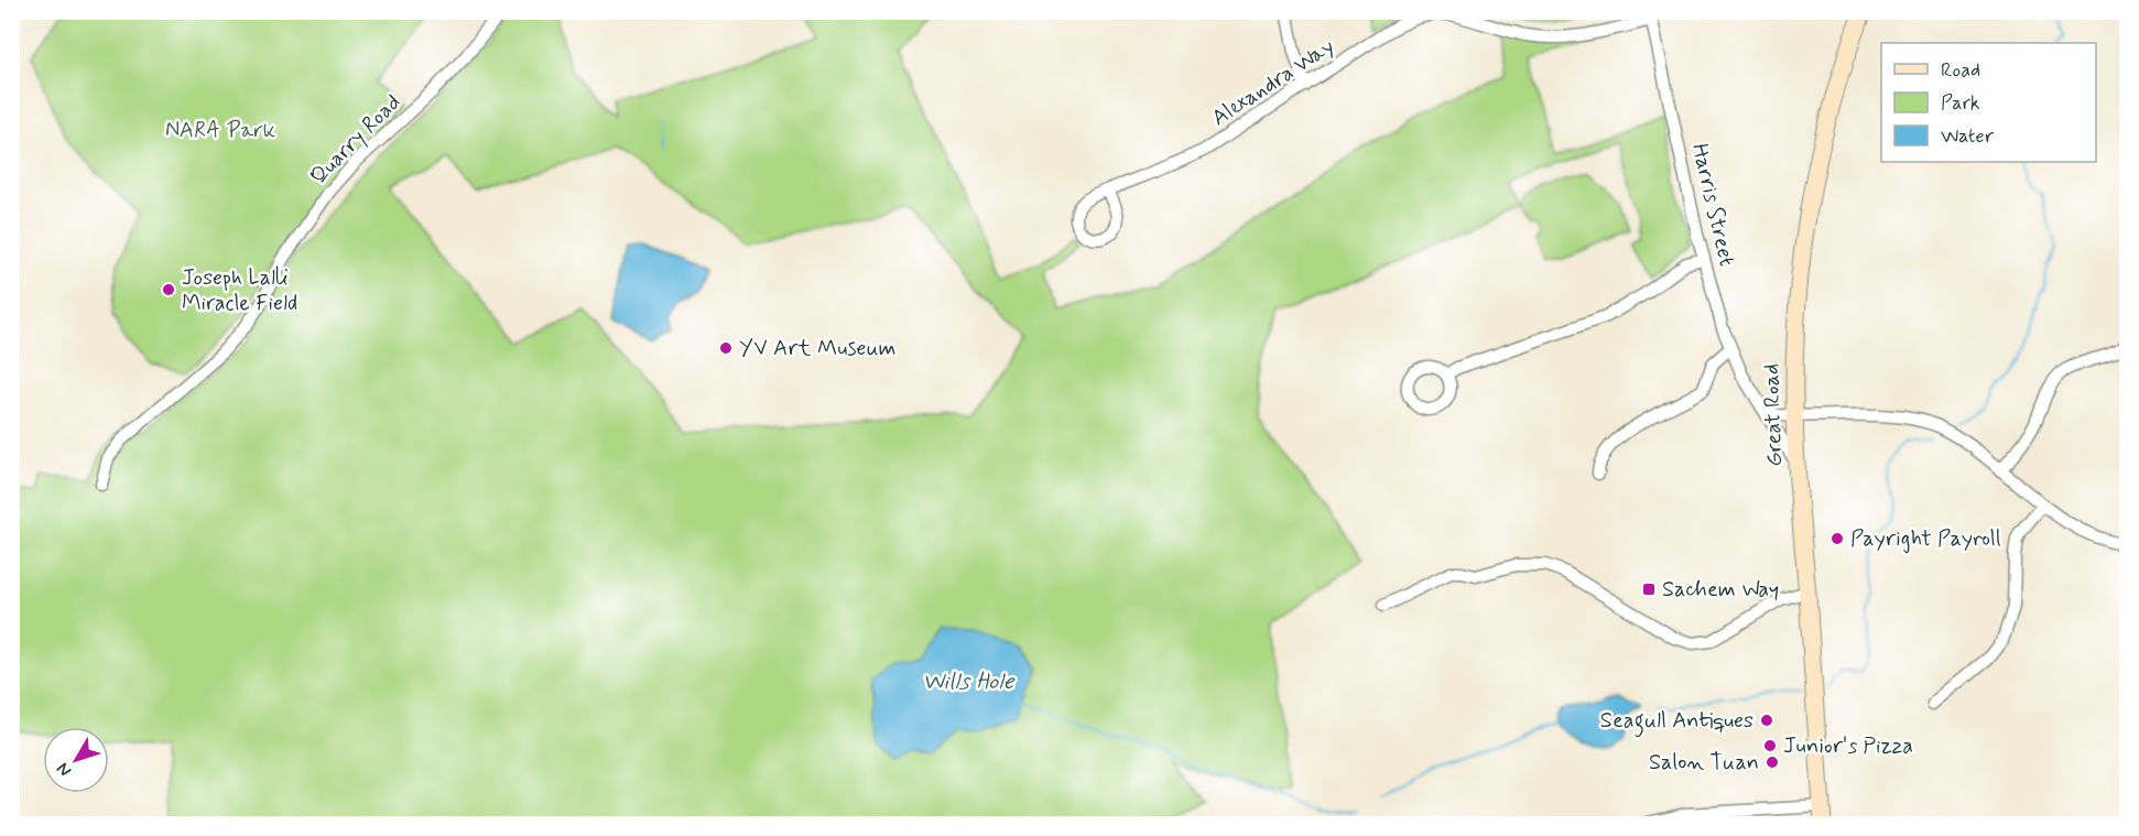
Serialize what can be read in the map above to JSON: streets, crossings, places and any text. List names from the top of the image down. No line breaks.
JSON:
{"streets":{"main road":["Great Road"],"street":["Alexandra Way","Quarry Road","Harris Street"]},"crossings":[["Alexandra Way","Harris Street"],["Harris Street","Great Road"]],"water":["Wills Hole"],"parks":["NARA Park"],"places":{"other":["Joseph Lalli Miracle Field","YV Art Museum","Payright Payroll","Seagull Antiques","Junior's Pizza","Salon Tuan"],"transit":["Sachem Way"]},"legend":["Road","Park","Water"],"north":"bottom left"}
